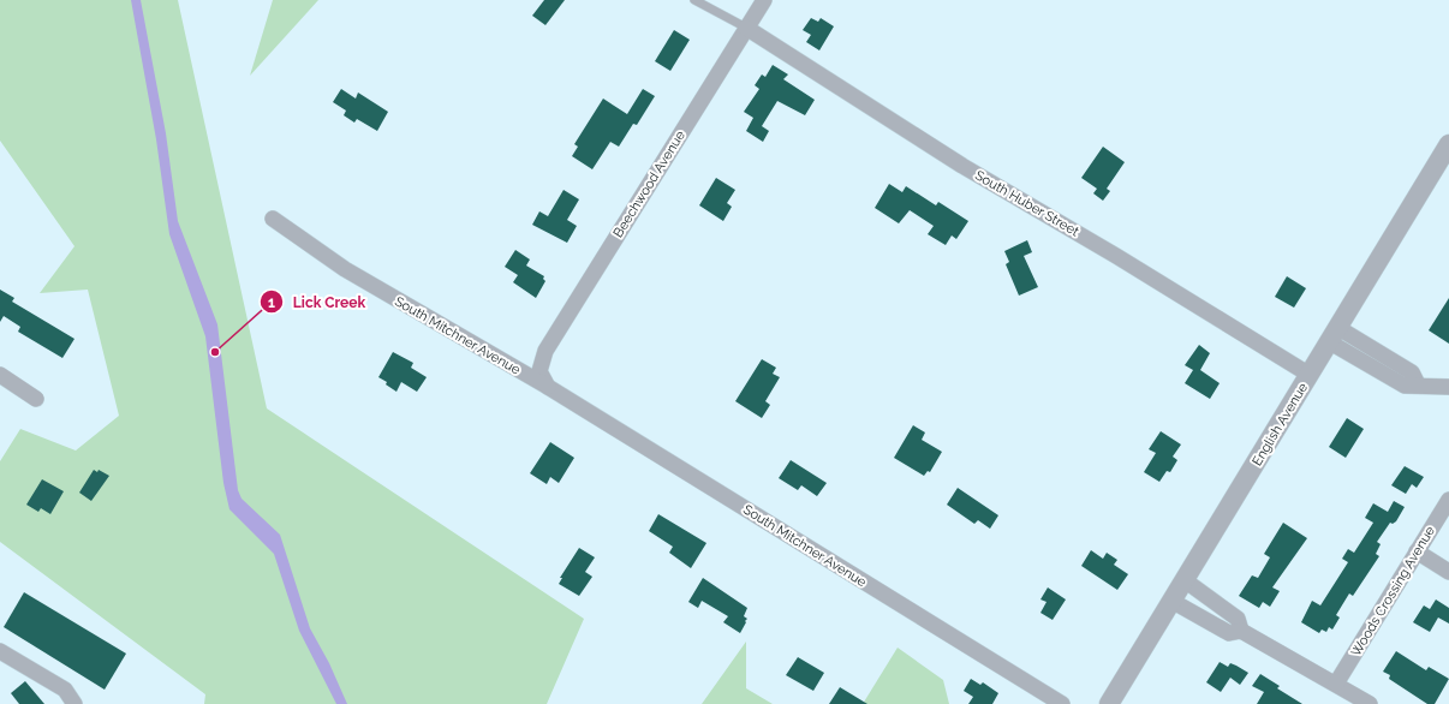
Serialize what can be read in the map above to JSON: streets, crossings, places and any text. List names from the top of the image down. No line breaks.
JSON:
{"streets":{"street":["Beechwood Avenue","South Huber Street","South Mitchner Avenue","English Avenue","Woods Crossing Avenue"]},"crossings":[["Beechwood Avenue","South Huber Street"],["Beechwood Avenue","South Mitchner Avenue"],["South Huber Street","English Avenue"]],"places":["Lick Creek"]}
